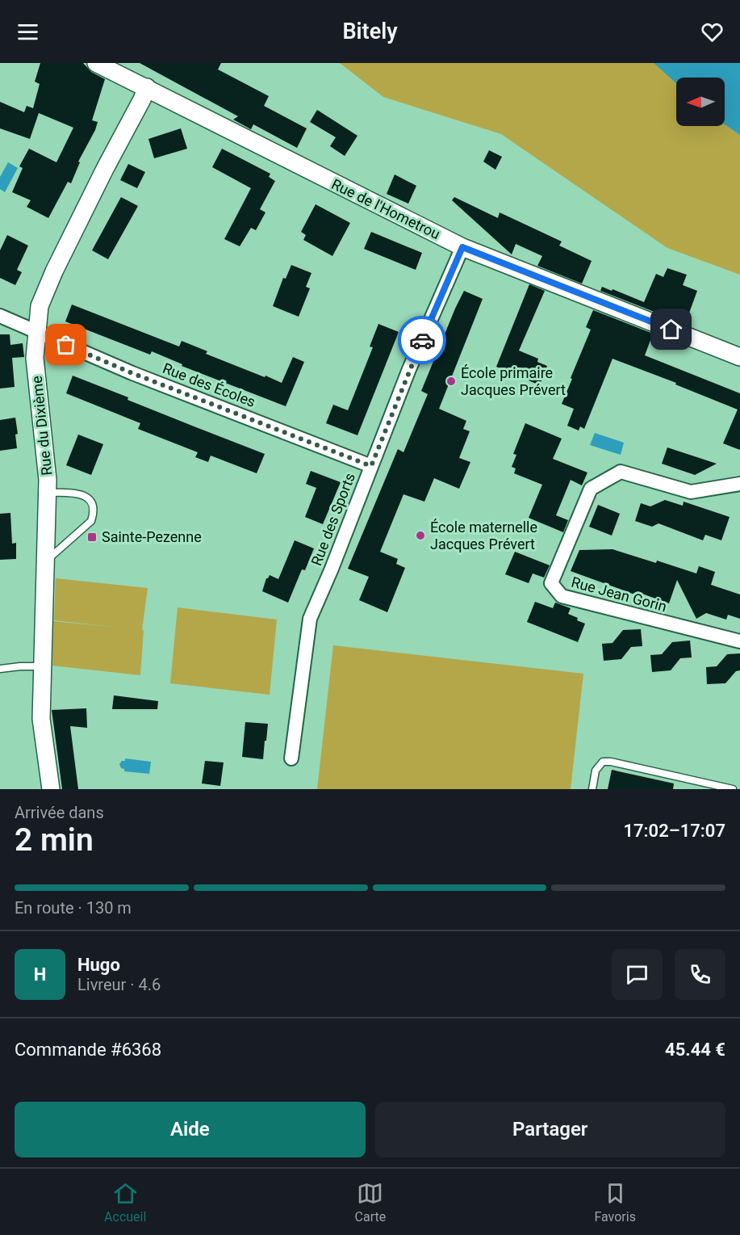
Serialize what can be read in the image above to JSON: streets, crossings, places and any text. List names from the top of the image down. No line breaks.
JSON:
{"streets":{"street":["Rue de l'Hometrou","Rue des Écoles","Rue du Dixième","Rue des Sports","Rue Jean Gorin"]},"crossings":[["Rue de l'Hometrou","Rue du Dixième"],["Rue de l'Hometrou","Rue des Sports"],["Rue des Écoles","Rue du Dixième"],["Rue des Écoles","Rue des Sports"]],"places":{"other":["École primaire Jacques Prévert","École maternelle Jacques Prévert"],"transit":["Sainte-Pezenne"]},"north":"left","page":{"header":"Bitely","heading":["2 min","Arrivée dans","17:02–17:07"],"panel":["Hugo","Livreur · 4.6","Commande #6368","45.44 €"],"bar":"En route · 130 m","round":"H","buttons":["Aide","Partager"],"tabs":["Accueil","Carte","Favoris"]}}
